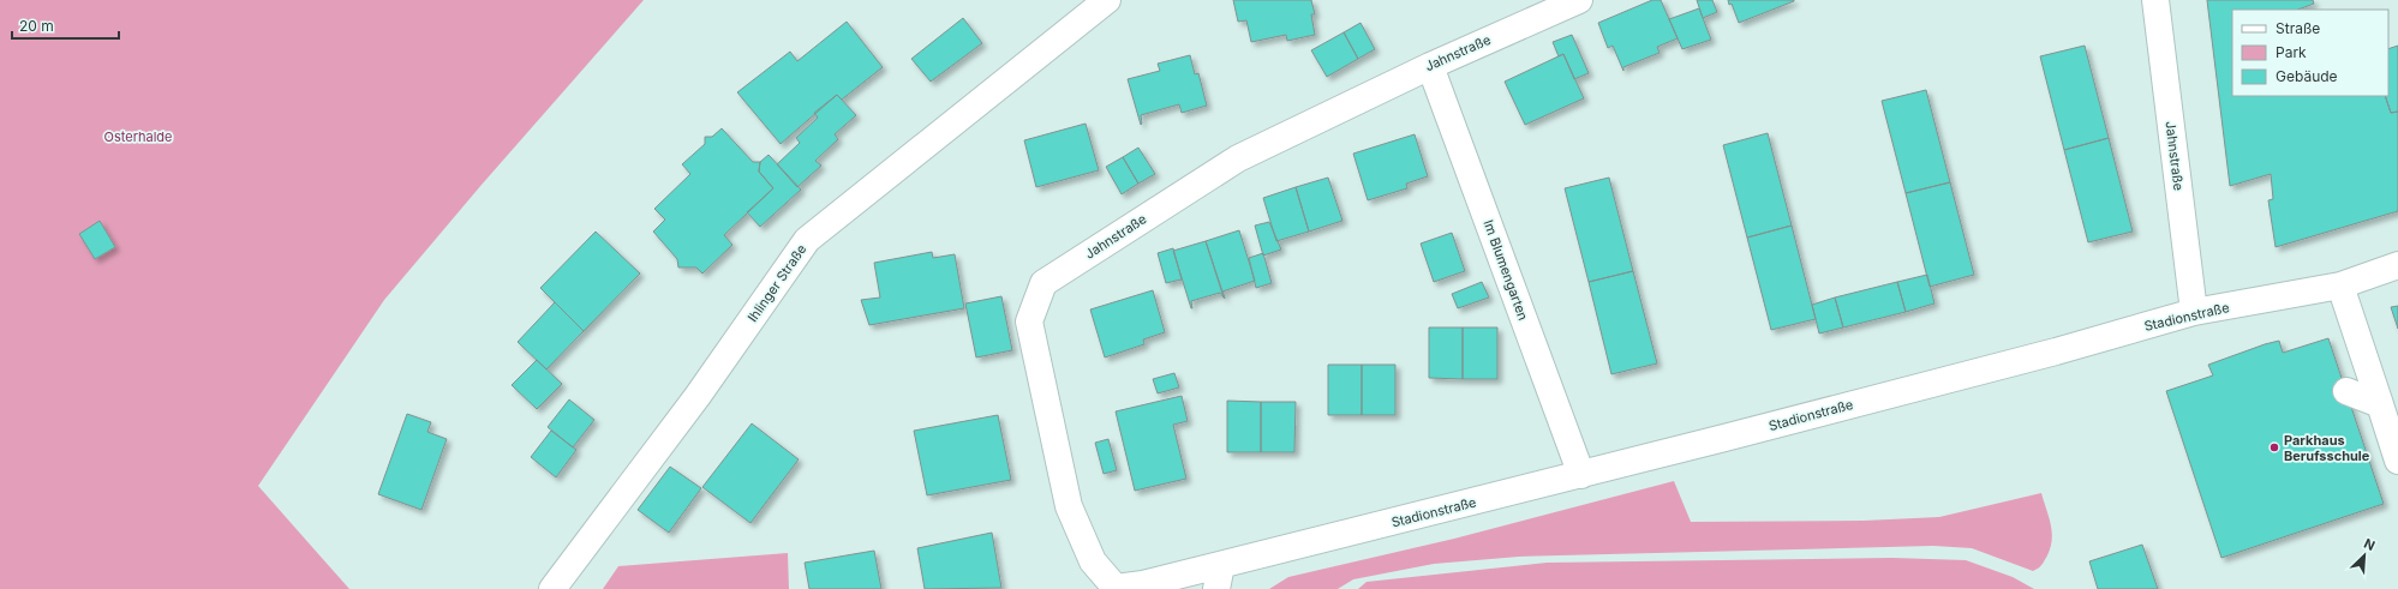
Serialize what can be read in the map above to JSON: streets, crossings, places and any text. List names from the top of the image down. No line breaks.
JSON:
{"streets":{"street":["Jahnstraße","Im Blumengarten","Ihlinger Straße","Stadionstraße"]},"crossings":[["Jahnstraße","Im Blumengarten"],["Jahnstraße","Stadionstraße"],["Im Blumengarten","Stadionstraße"]],"parks":["Osterhalde"],"places":["Parkhaus Berufsschule"],"legend":["Straße","Park","Gebäude"],"scale_bar":"20 m","north":"top right"}
